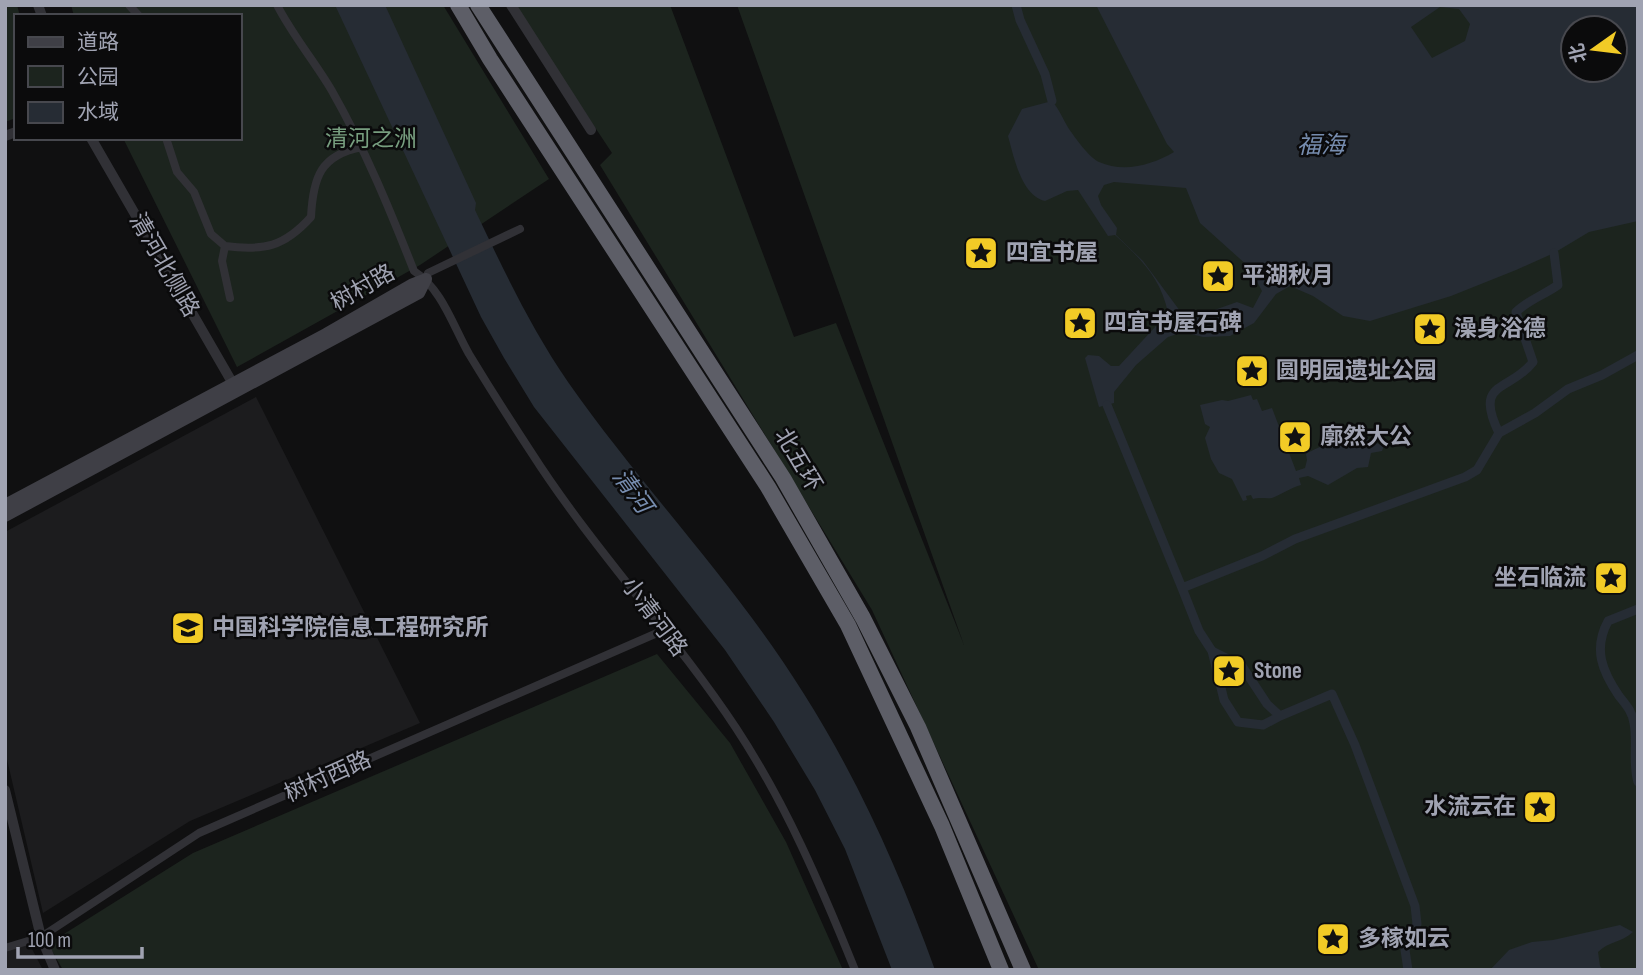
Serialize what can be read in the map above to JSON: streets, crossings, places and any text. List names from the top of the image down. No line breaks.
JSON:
{"streets":{"highway":["北五环"],"main road":["树村路"],"street":["清河北侧路","小清河路","树村西路"]},"crossings":[["清河北侧路","树村路"],["树村路","小清河路"],["小清河路","树村西路"]],"water":["福海","清河"],"parks":["清河之洲"],"places":{"place":["四宜书屋","平湖秋月","四宜书屋石碑","澡身浴德","圆明园遗址公园","廓然大公","坐石临流","Stone","水流云在","多稼如云"],"school or university":["中国科学院信息工程研究所"]},"legend":["道路","公园","水域"],"scale_bar":"100 m","north":"left"}
